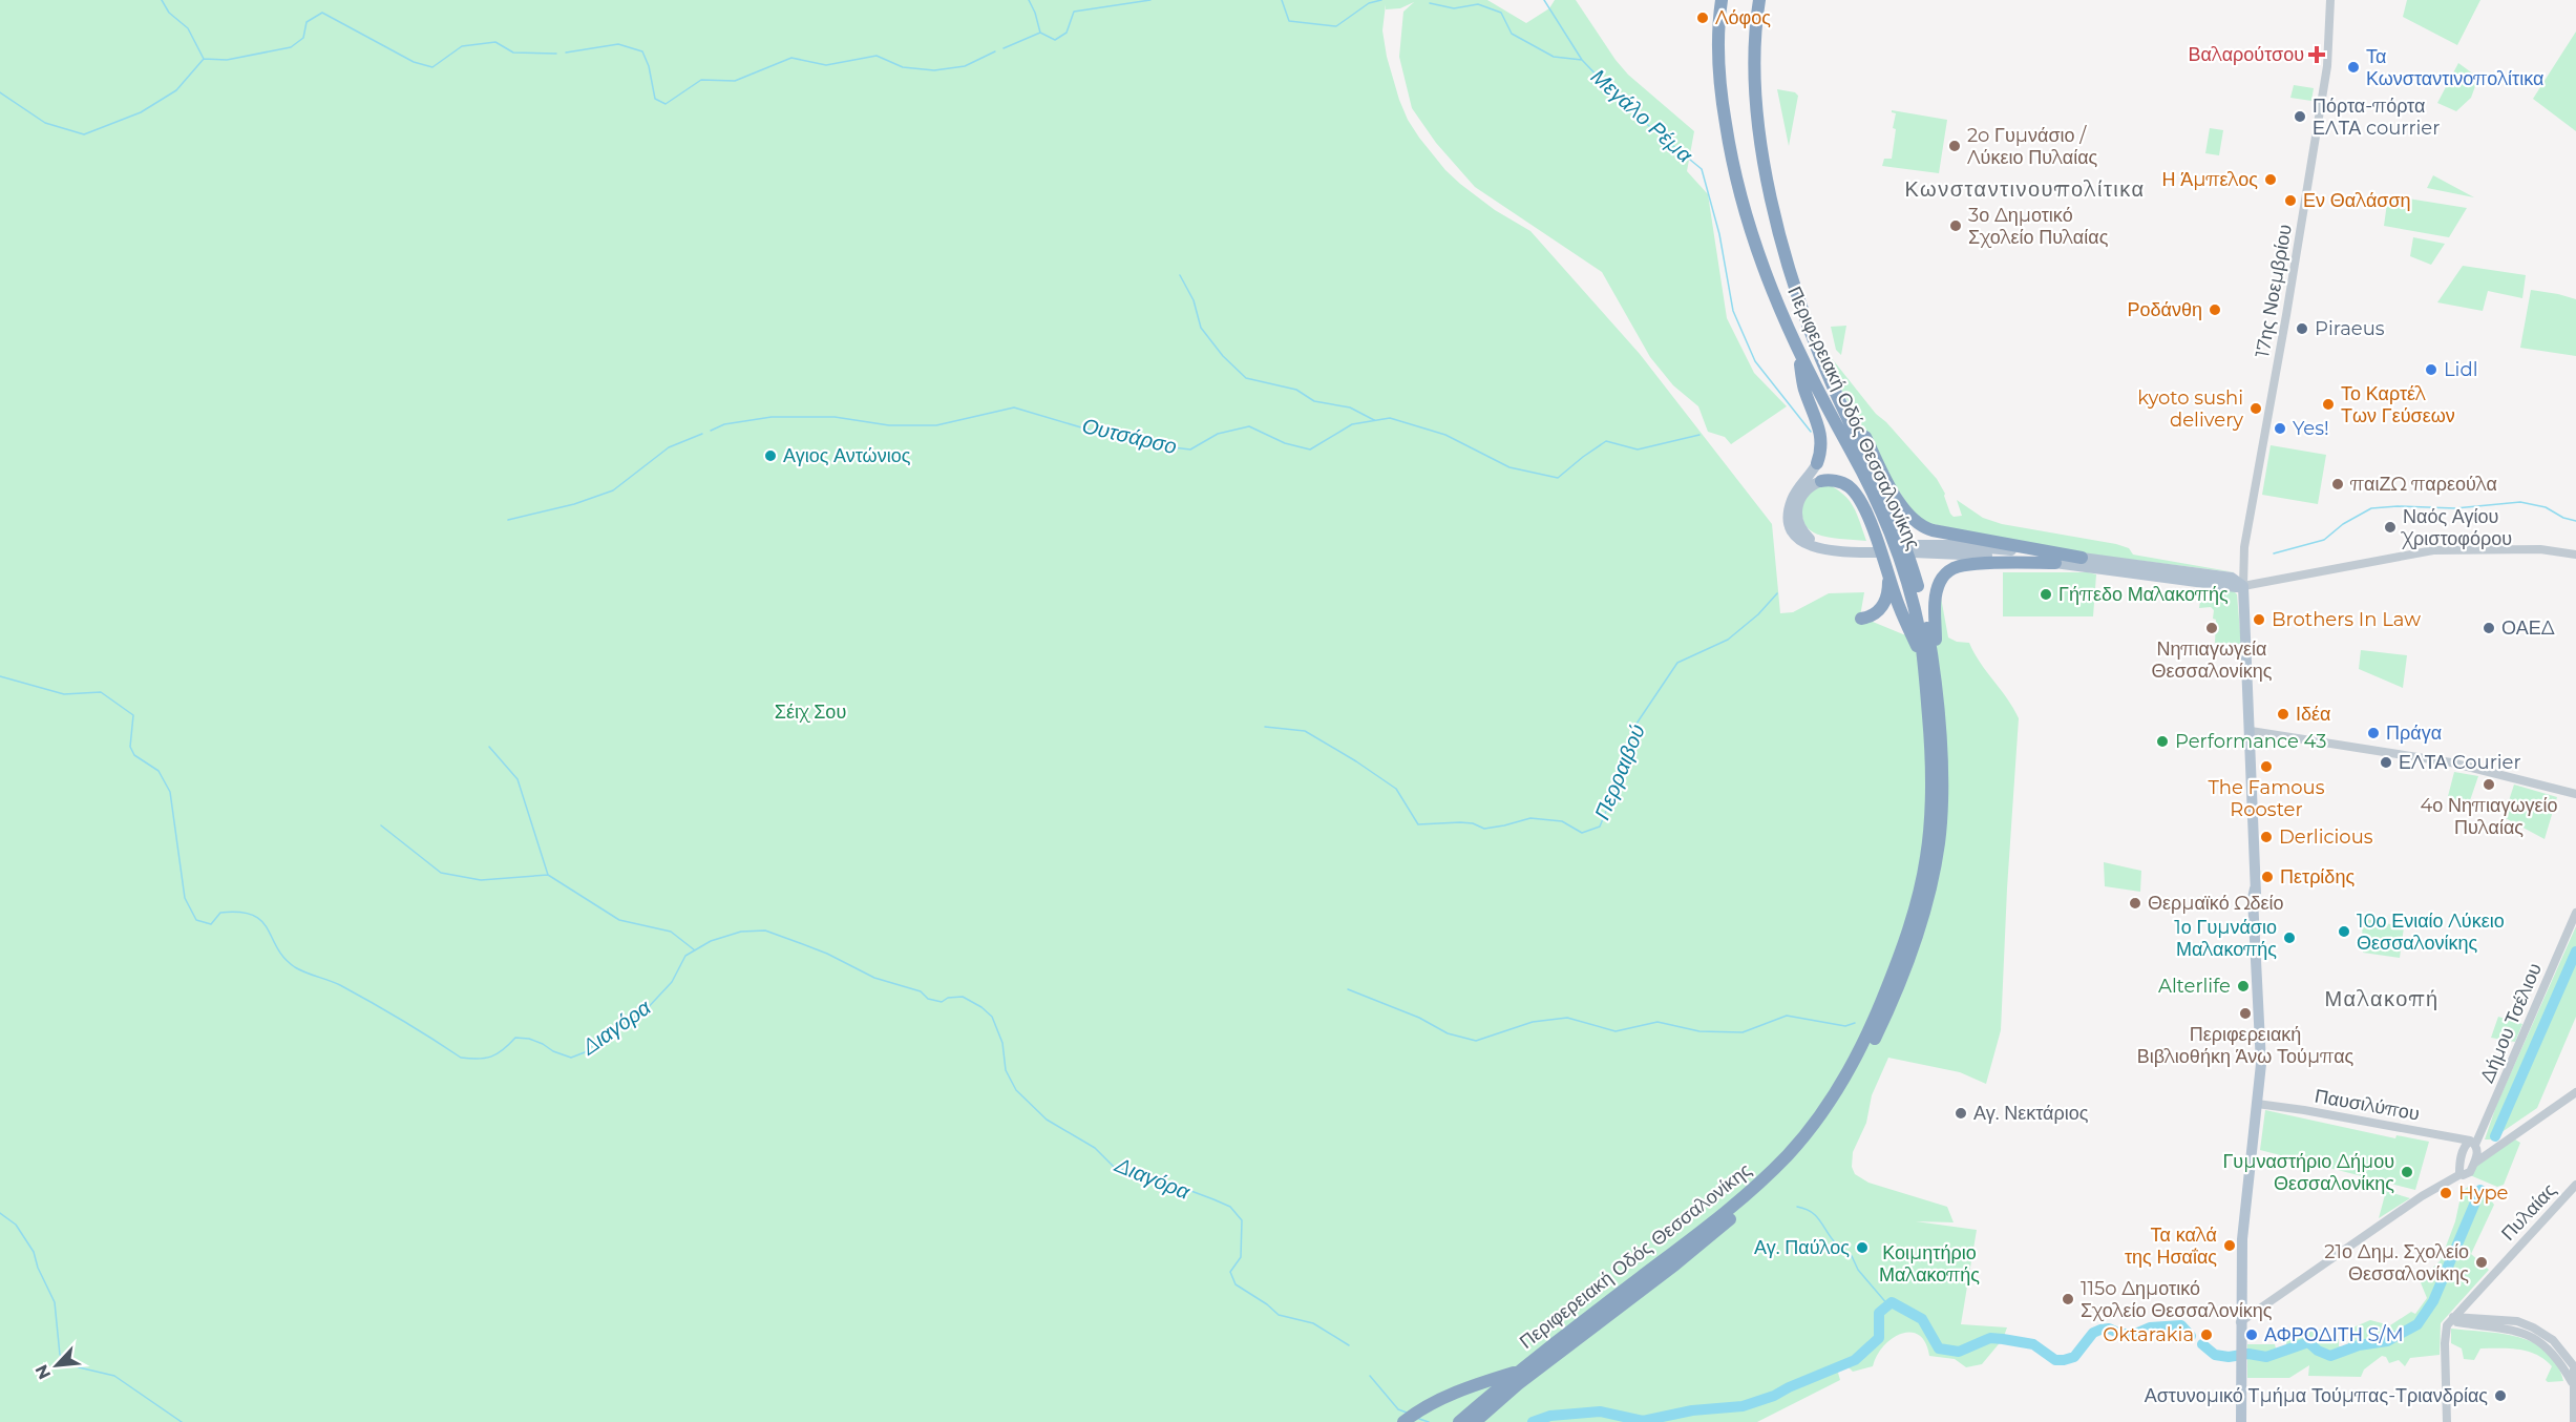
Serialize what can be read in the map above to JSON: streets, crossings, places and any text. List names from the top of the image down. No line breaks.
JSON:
{"streets":{"highway":["Περιφερειακή Οδός Θεσσαλονίκης"],"street":["17ης Νοεμβρίου","Δήμου Τσέλιου","Παυσιλύπου","Πυλαίας"]},"crossings":[["Δήμου Τσέλιου","Παυσιλύπου"]],"districts":["Κωνσταντινουπολίτικα","Μαλακοπή"],"water":["Μεγάλο Ρέμα","Ουτσάρσο","Περραιβού","Διαγόρα"],"parks":["Σέιχ Σου","Κοιμητήριο Μαλακοπής"],"places":{"other":["Λόφος","Τα Κωνσταντινοπολίτικα","Πόρτα-πόρτα ΕΛΤΑ courrier","2o Γυμνάσιο / Λύκειο Πυλαίας","Η Άμπελος","Εν Θαλάσση","3ο Δημοτικό Σχολείο Πυλαίας","Ροδάνθη","Piraeus","Lidl","Το Καρτέλ Των Γεύσεων","kyoto sushi delivery","Yes!","Αγιος Αντώνιος","παιΖΩ παρεούλα","Ναός Αγίου Χριστοφόρου","Γήπεδο Μαλακοπής","Brothers In Law","Νηπιαγωγεία Θεσσαλονίκης","ΟΑΕΔ","Ιδέα","Πράγα","Performance 43","ΕΛΤΑ Courier","The Famous Rooster","4ο Νηπιαγωγείο Πυλαίας","Derlicious","Πετρίδης","Θερμαϊκό Ωδείο","10ο Ενιαίο Λύκειο Θεσσαλονίκης","1ο Γυμνάσιο Μαλακοπής","Alterlife","Περιφερειακή Βιβλιοθήκη Άνω Τούμπας","Αγ. Νεκτάριος","Γυμναστήριο Δήμου Θεσσαλονίκης","Hype","Τα καλά της Ησαΐας","Αγ. Παύλος","21ο Δημ. Σχολείο Θεσσαλονίκης","115o Δημοτικό Σχολείο Θεσσαλονίκης","Oktarakia","ΑΦΡΟΔΙΤΗ S/M","Αστυνομικό Τμήμα Τούμπας-Τριανδρίας"],"health":["Βαλαρούτσου"]},"north":"bottom left"}
